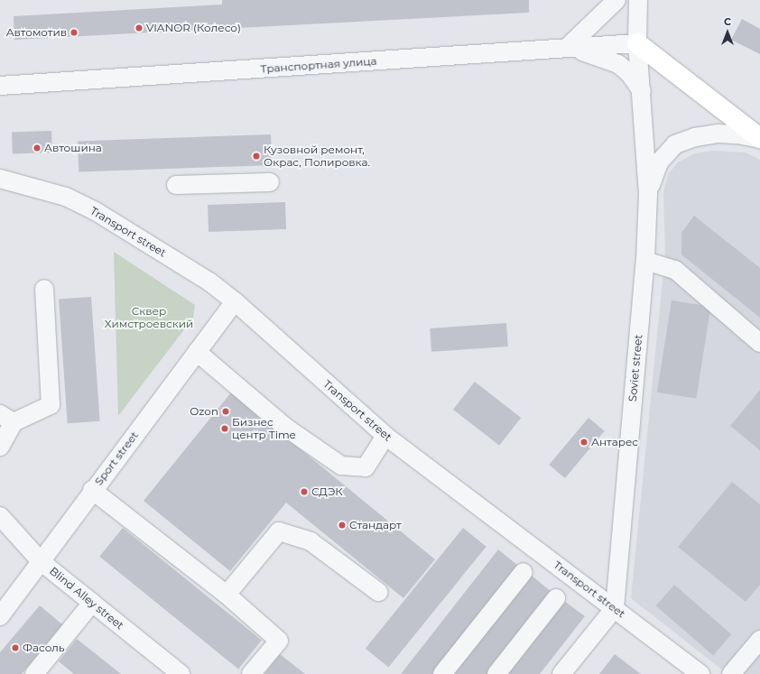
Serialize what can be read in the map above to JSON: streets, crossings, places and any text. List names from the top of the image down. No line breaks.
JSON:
{"streets":{"street":["Транспортная улица","Transport street","Soviet street","Sport street","Blind Alley street"]},"crossings":[["Транспортная улица","Soviet street"],["Transport street","Soviet street"],["Transport street","Sport street"],["Sport street","Blind Alley street"]],"parks":["Сквер Химстроевский"],"places":["VIANOR (Колесо)","Автомотив","Автошина","Кузовной ремонт, Окрас, Полировка.","Ozon","Бизнес центр Time","Антарес","СДЭК","Стандарт","Фасоль"],"north":"top"}
